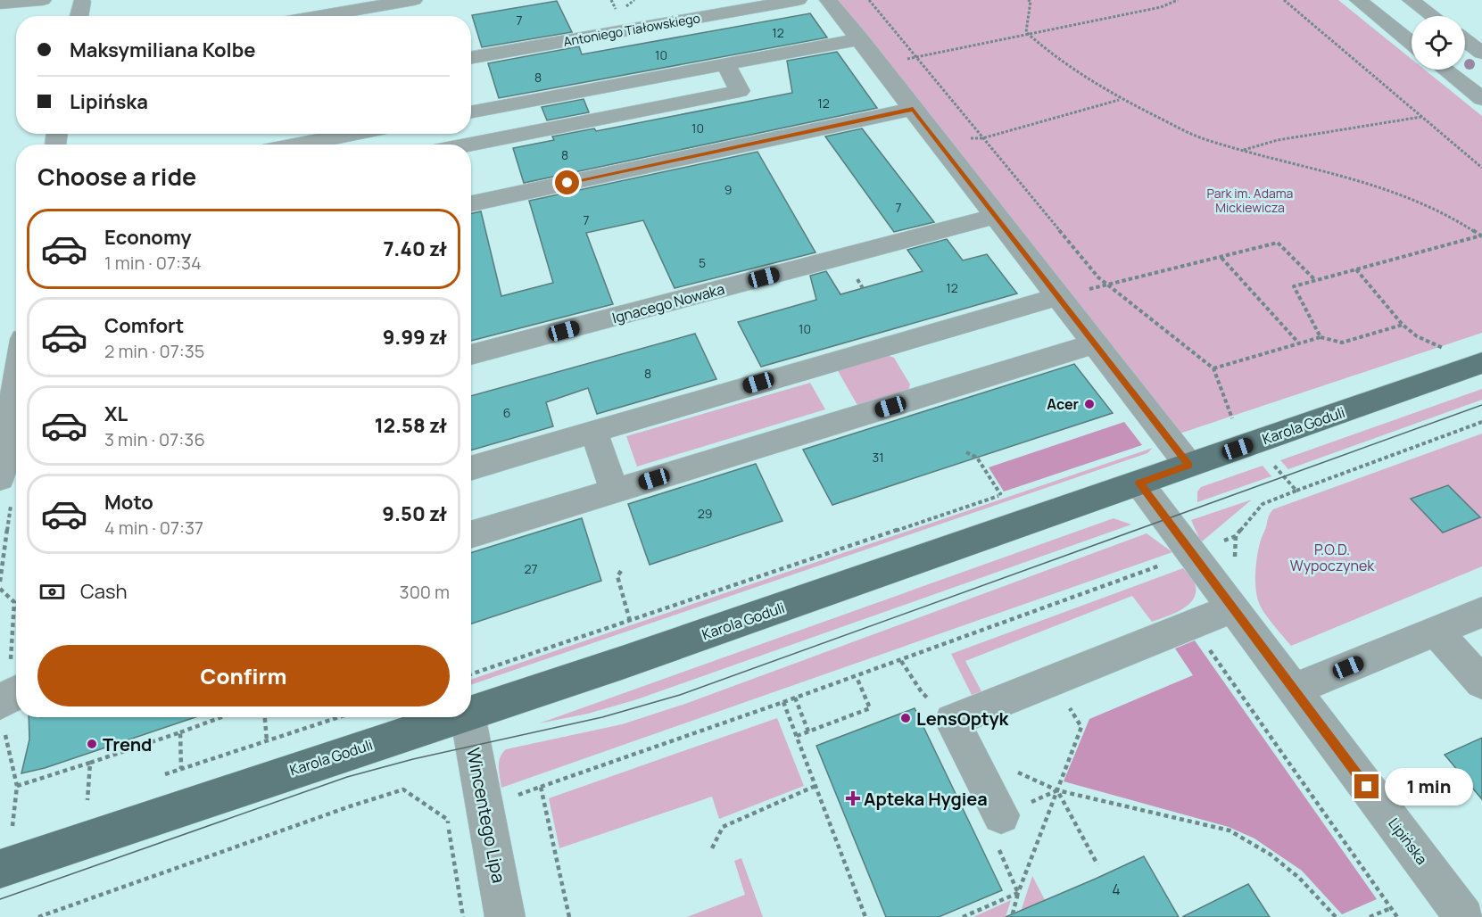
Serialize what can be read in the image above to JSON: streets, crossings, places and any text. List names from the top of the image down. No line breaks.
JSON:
{"streets":{"main road":["Karola Goduli"],"street":["Antoniego Tiałowskiego","Ignacego Nowaka","Wincentego Lipa","Lipińska"]},"crossings":[["Karola Goduli","Lipińska"]],"parks":["Park im. Adama Mickiewicza","P.O.D. Wypoczynek"],"places":{"other":["Acer","LensOptyk","Trend"],"health":["Apteka Hygiea"]},"house_numbers":["7","12","10","8","12","10","8","9","7","7","5","12","10","8","6","31","29","27","4"],"page":{"banner":["Maksymiliana Kolbe","Lipińska"],"heading":"Choose a ride","list":[{"name":"Economy","note":"1 min · 07:34","value":"7.40 zł"},{"name":"Comfort","note":"2 min · 07:35","value":"9.99 zł"},{"name":"XL","note":"3 min · 07:36","value":"12.58 zł"},{"name":"Moto","note":"4 min · 07:37","value":"9.50 zł"}],"pay":["Cash","300 m"],"buttons":"Confirm","bubble":"1 min"}}
